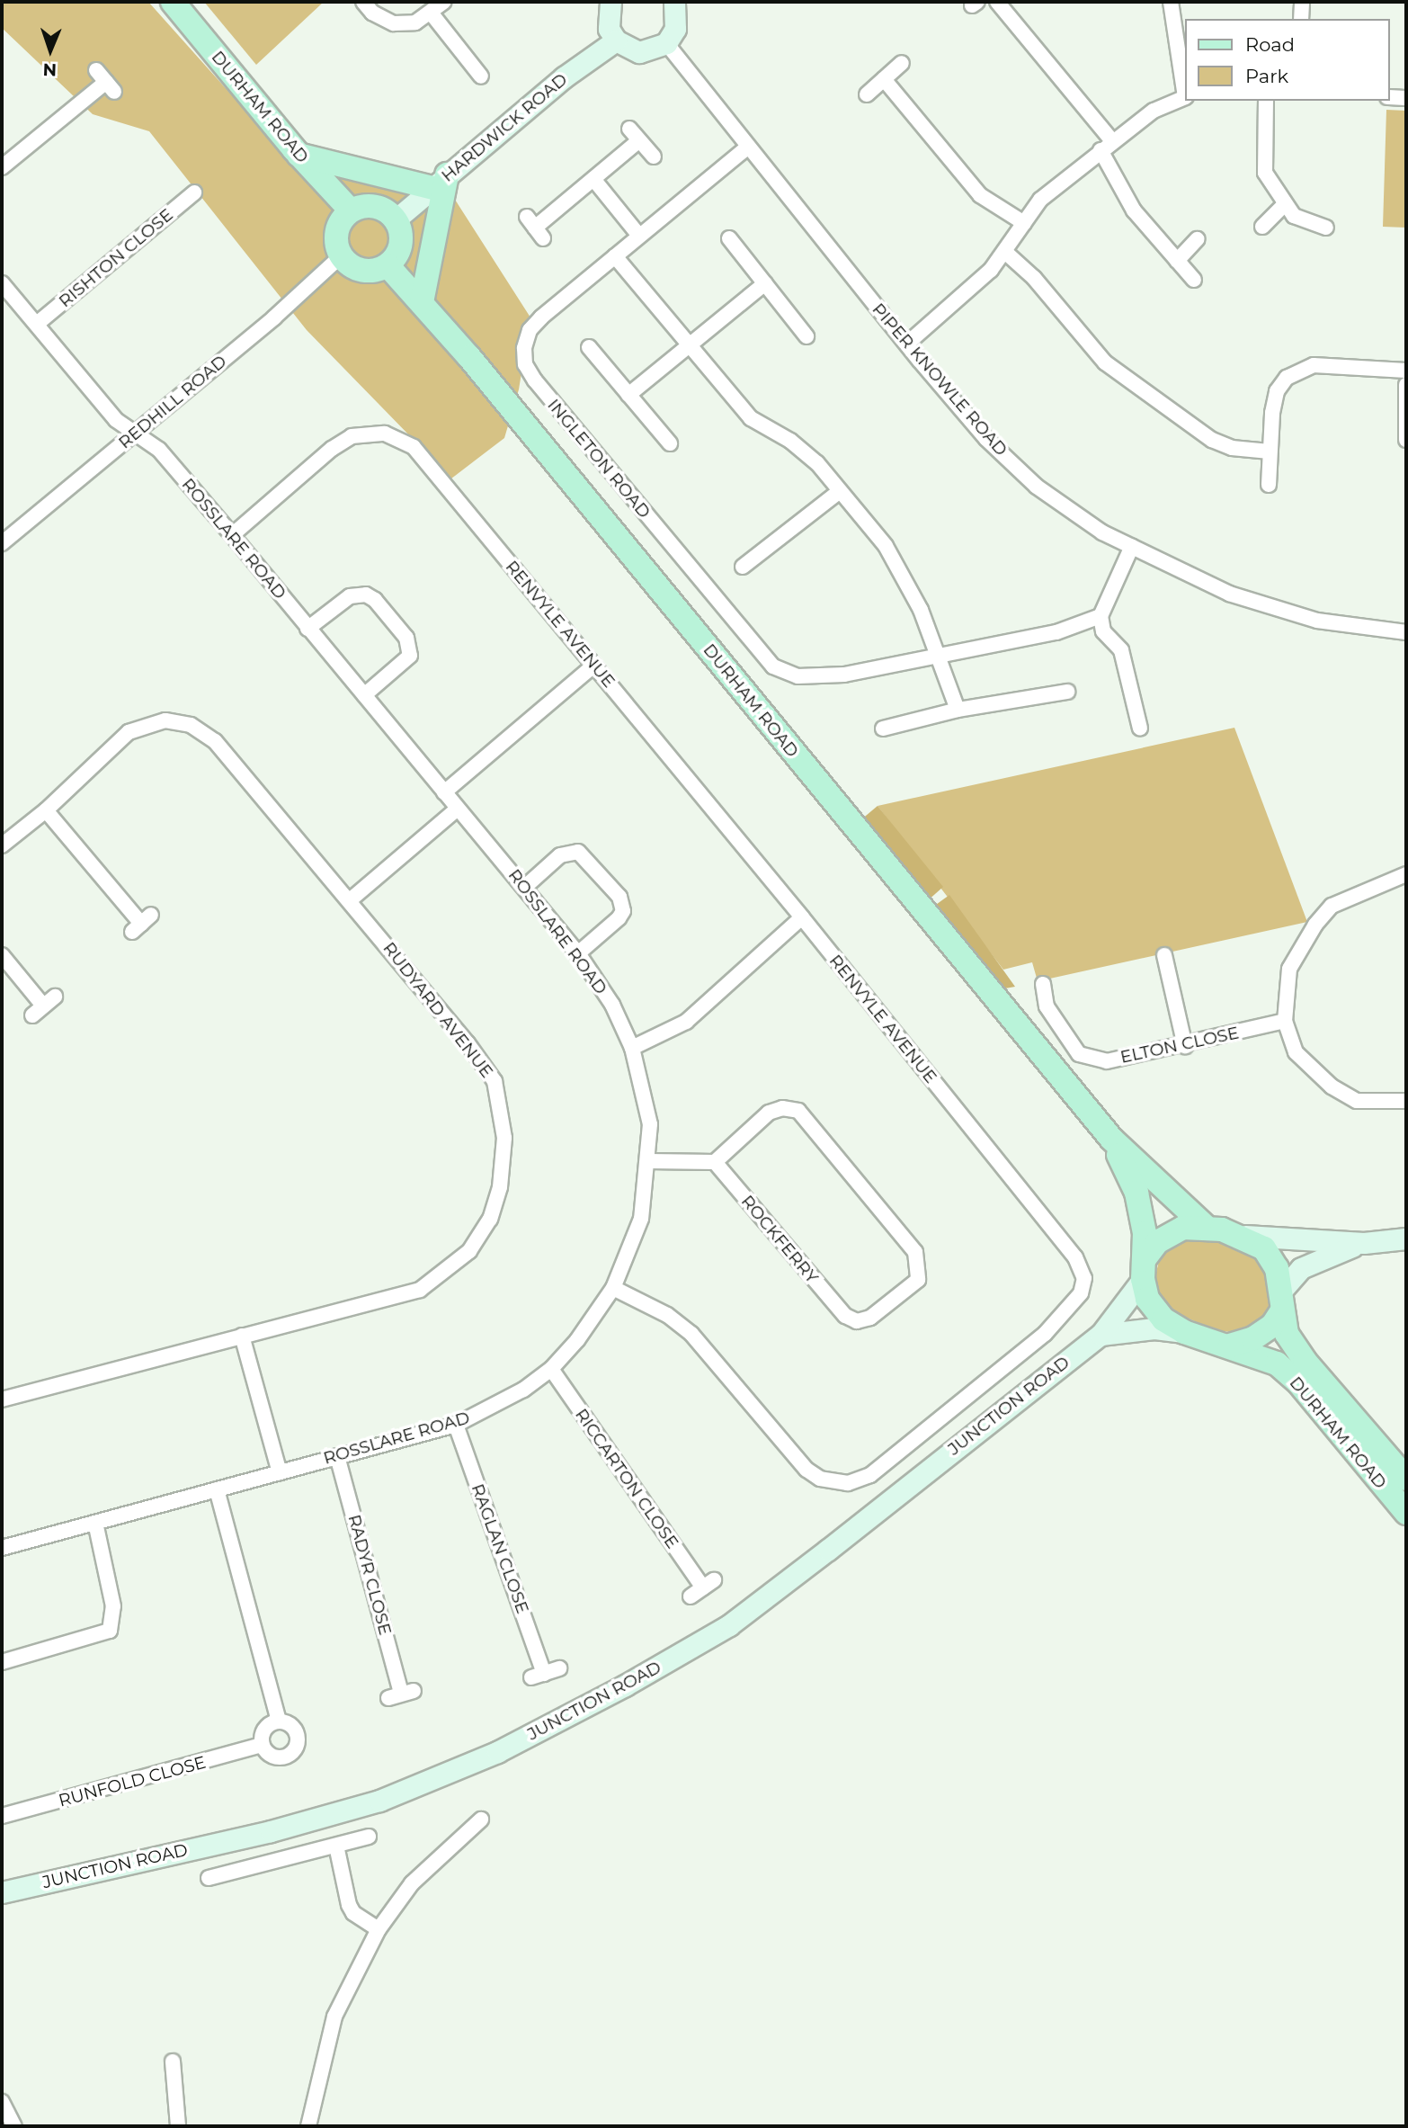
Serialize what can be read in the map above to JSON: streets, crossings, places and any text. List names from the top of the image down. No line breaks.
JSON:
{"streets":{"main road":["DURHAM ROAD","HARDWICK ROAD","JUNCTION ROAD"],"street":["RISHTON CLOSE","PIPER KNOWLE ROAD","REDHILL ROAD","INGLETON ROAD","ROSSLARE ROAD","RENVYLE AVENUE","RUDYARD AVENUE","ELTON CLOSE","ROCKFERRY","RICCARTON CLOSE","RAGLAN CLOSE","RADYR CLOSE","RUNFOLD CLOSE"]},"crossings":[["DURHAM ROAD","HARDWICK ROAD"],["DURHAM ROAD","REDHILL ROAD"],["DURHAM ROAD","JUNCTION ROAD"],["HARDWICK ROAD","REDHILL ROAD"],["RISHTON CLOSE","ROSSLARE ROAD"],["PIPER KNOWLE ROAD","INGLETON ROAD"],["REDHILL ROAD","ROSSLARE ROAD"],["ROSSLARE ROAD","RENVYLE AVENUE"],["ROSSLARE ROAD","RICCARTON CLOSE"],["ROSSLARE ROAD","RAGLAN CLOSE"],["ROSSLARE ROAD","RADYR CLOSE"]],"legend":["Road","Park"],"north":"bottom"}
